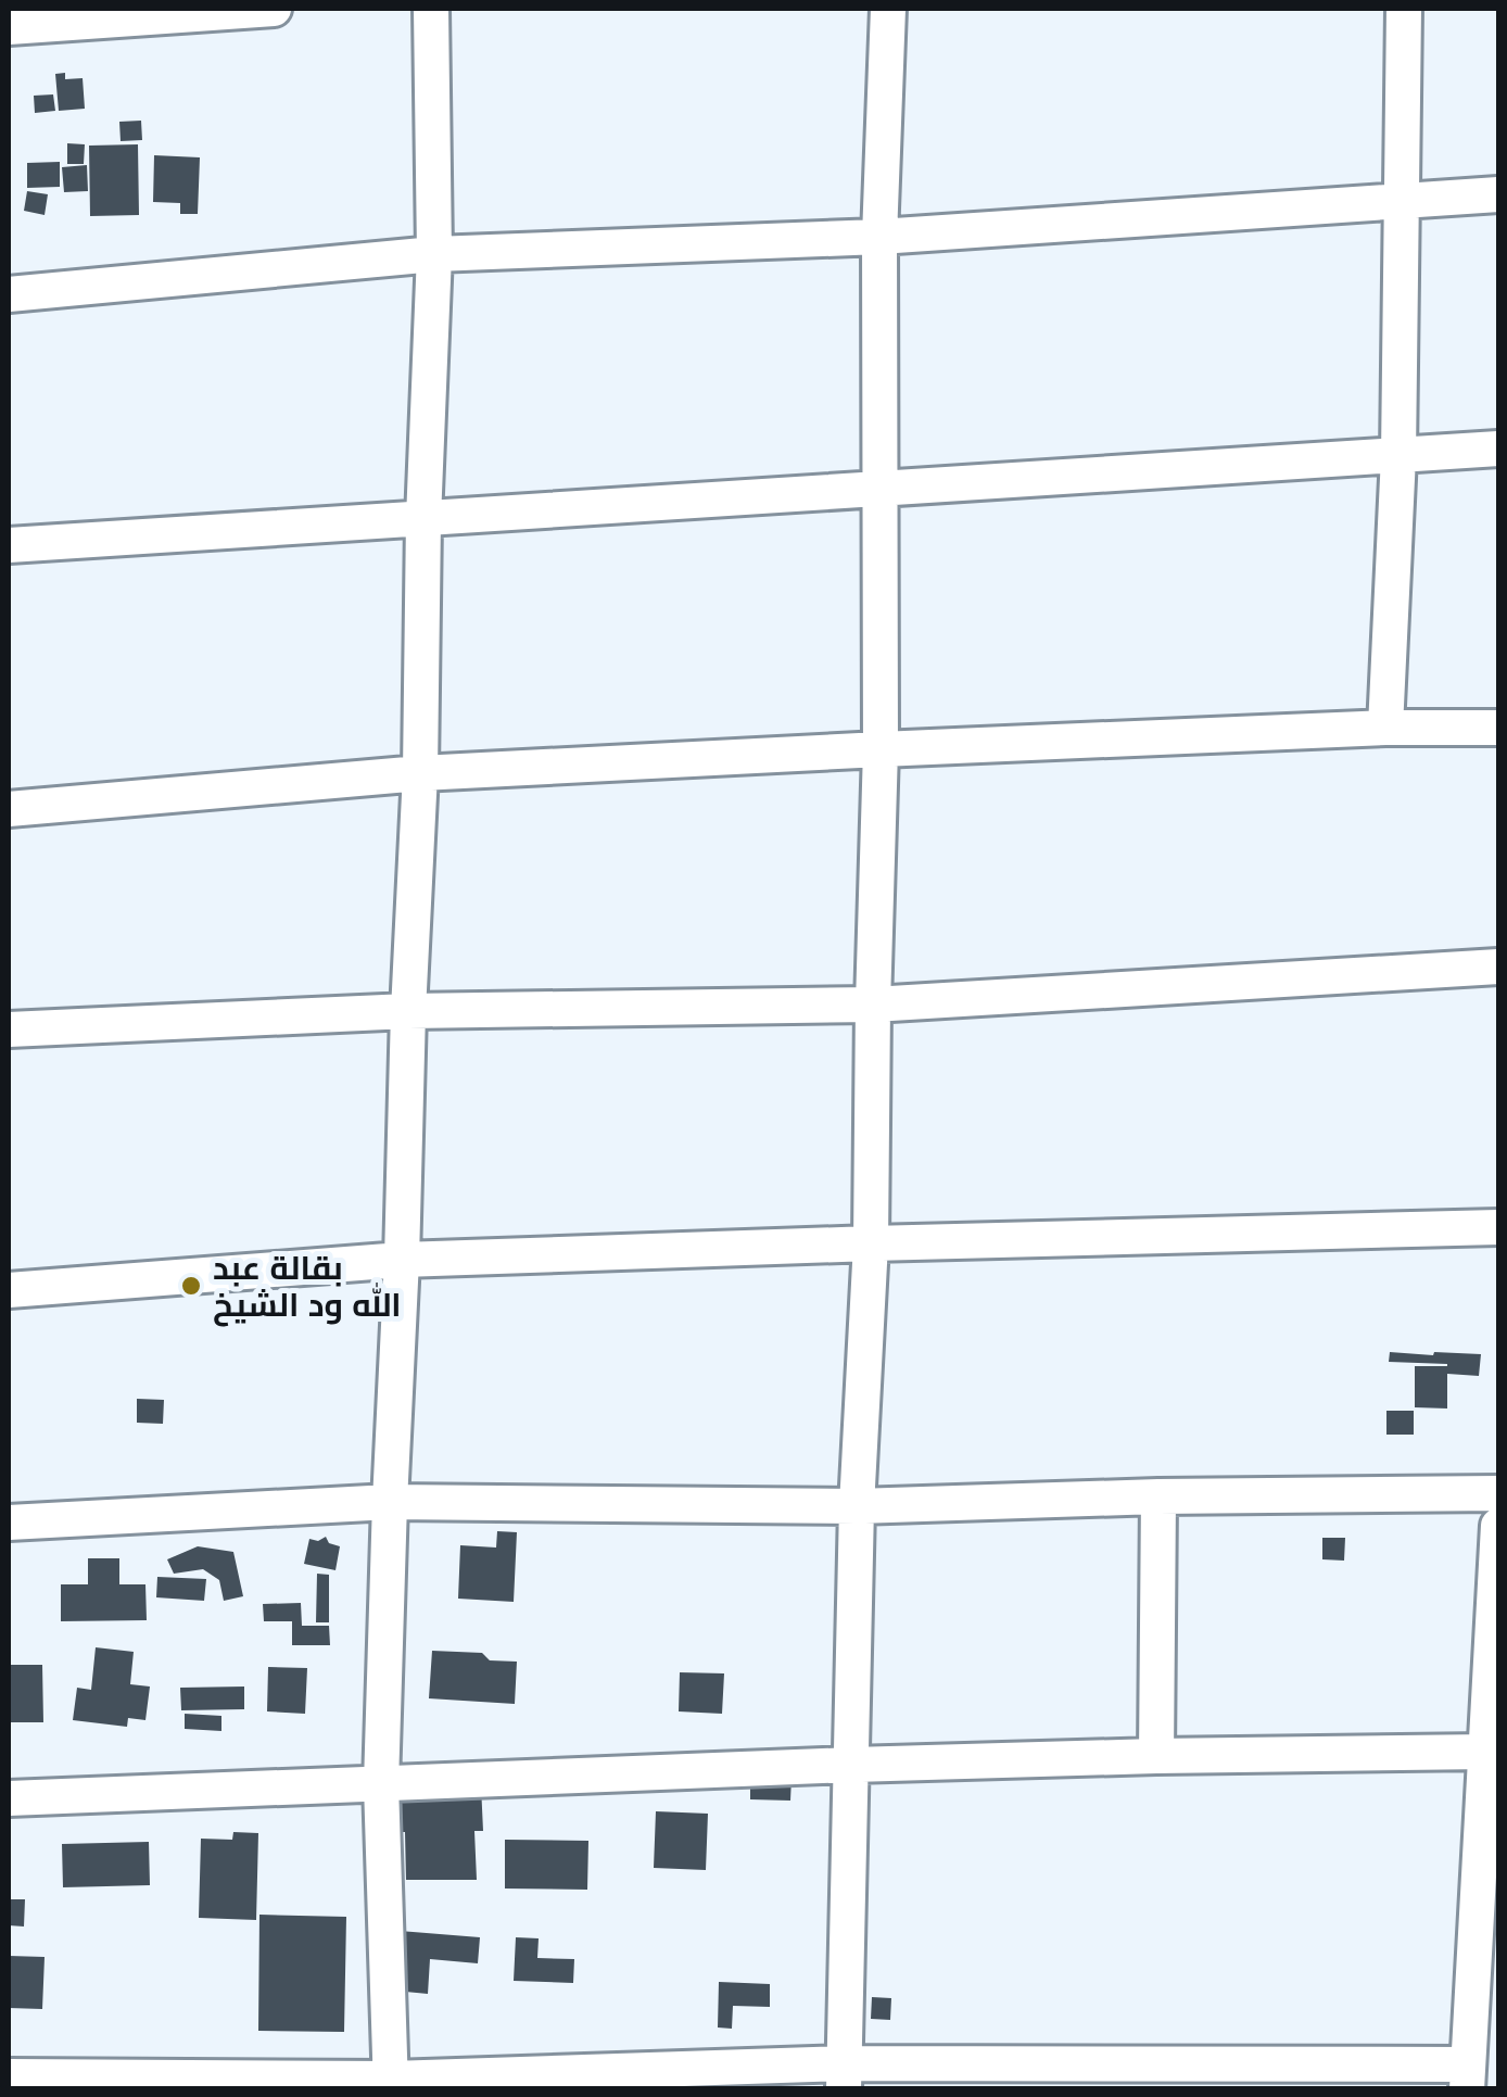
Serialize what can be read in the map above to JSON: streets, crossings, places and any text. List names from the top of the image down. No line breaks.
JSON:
{"places":["بقالة عبد الله ود الشيخ"]}
